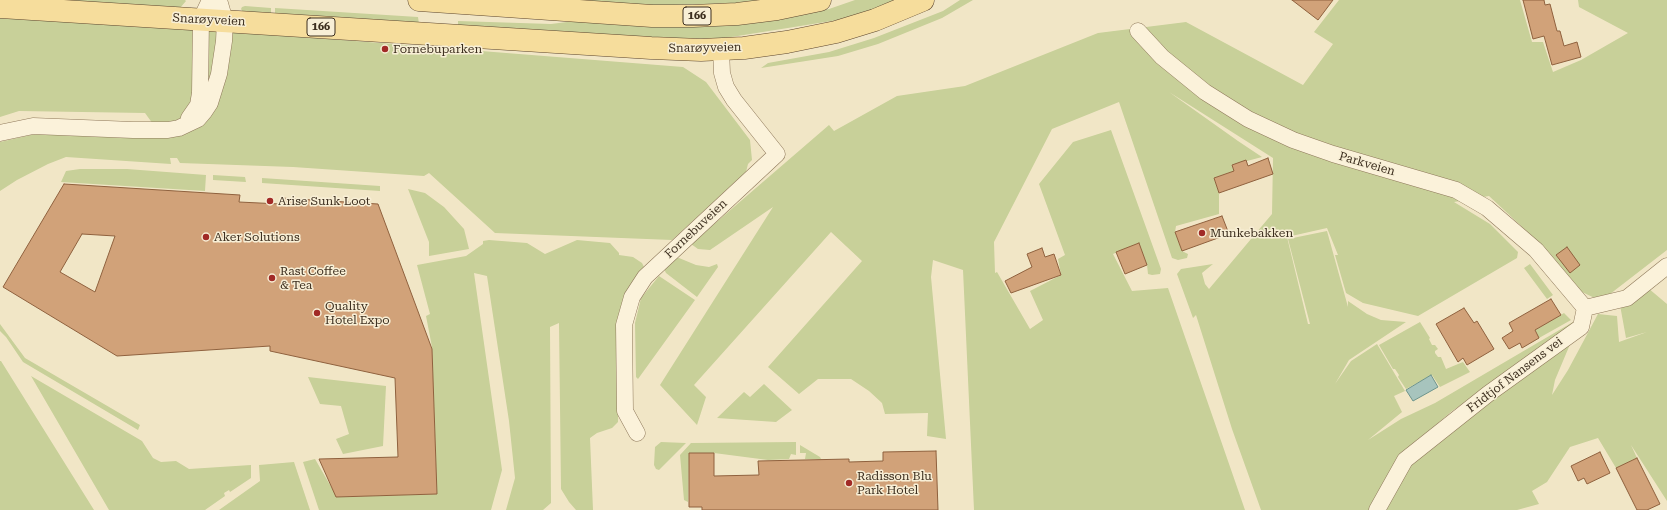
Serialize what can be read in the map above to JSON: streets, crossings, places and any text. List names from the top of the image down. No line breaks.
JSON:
{"streets":{"main road":["166","Snarøyveien"],"street":["Parkveien","Fornebuveien","Fridtjof Nansens vei"]},"crossings":[["Snarøyveien","Fornebuveien"],["Parkveien","Fridtjof Nansens vei"]],"places":["Fornebuparken","Arise Sunk Loot","Munkebakken","Aker Solutions","Rast Coffee & Tea","Quality Hotel Expo","Radisson Blu Park Hotel"]}
